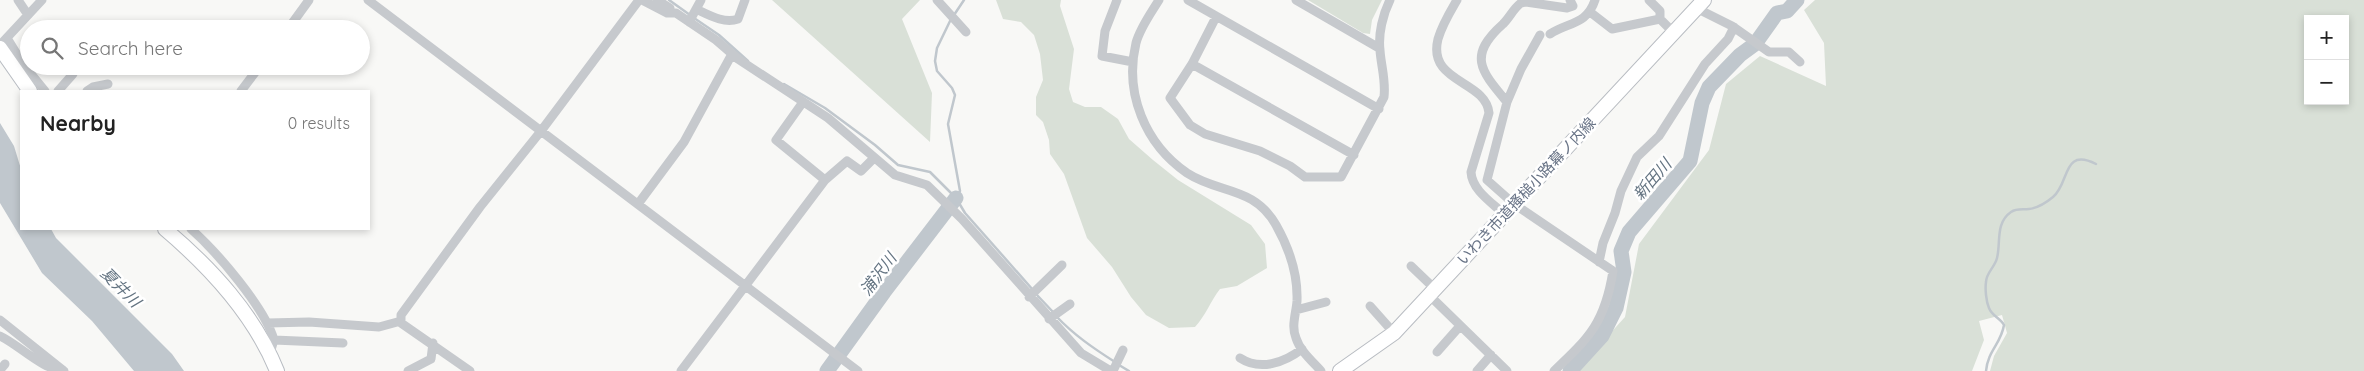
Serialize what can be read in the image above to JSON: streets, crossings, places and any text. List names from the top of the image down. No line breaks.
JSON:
{"streets":{"street":["いわき市道搔槌小路幕ノ内線"]},"water":["新田川","浦沢川","夏井川"],"page":{"map_buttons":["+","−"],"search":"Search here","heading":["Nearby","0 results"]}}
